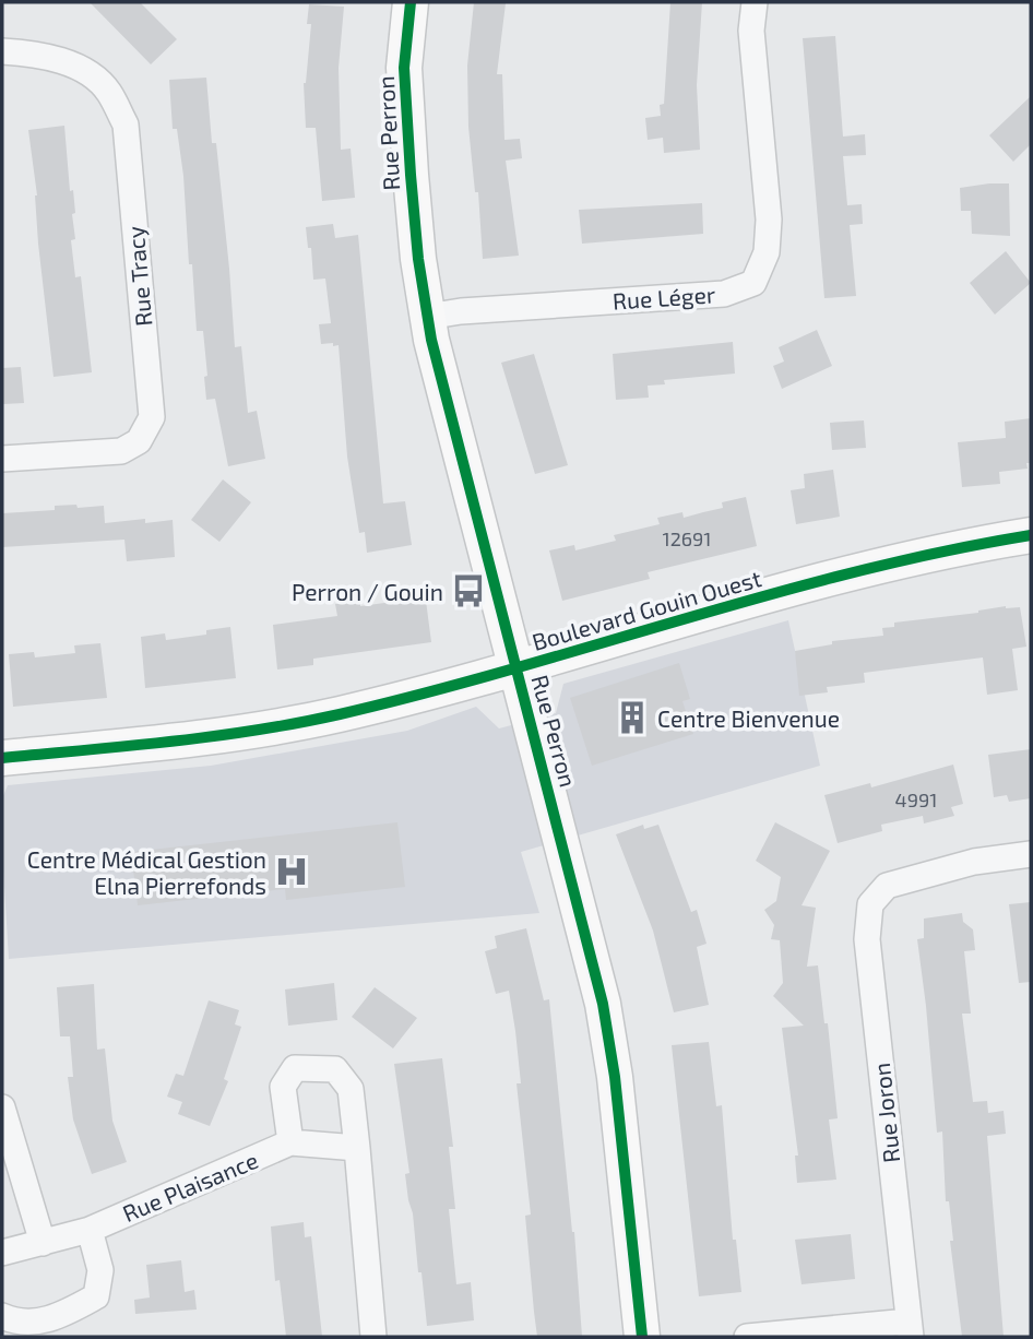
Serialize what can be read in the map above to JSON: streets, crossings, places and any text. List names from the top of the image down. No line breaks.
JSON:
{"streets":{"street":["Rue Perron","Rue Tracy","Rue Léger","Boulevard Gouin Ouest","Rue Joron","Rue Plaisance"]},"crossings":[["Rue Perron","Rue Léger"],["Rue Perron","Boulevard Gouin Ouest"]],"places":{"bus stop":["Perron / Gouin"],"building":["Centre Bienvenue"],"hospital":["Centre Médical Gestion Elna Pierrefonds"]},"house_numbers":["12691","4991"]}
